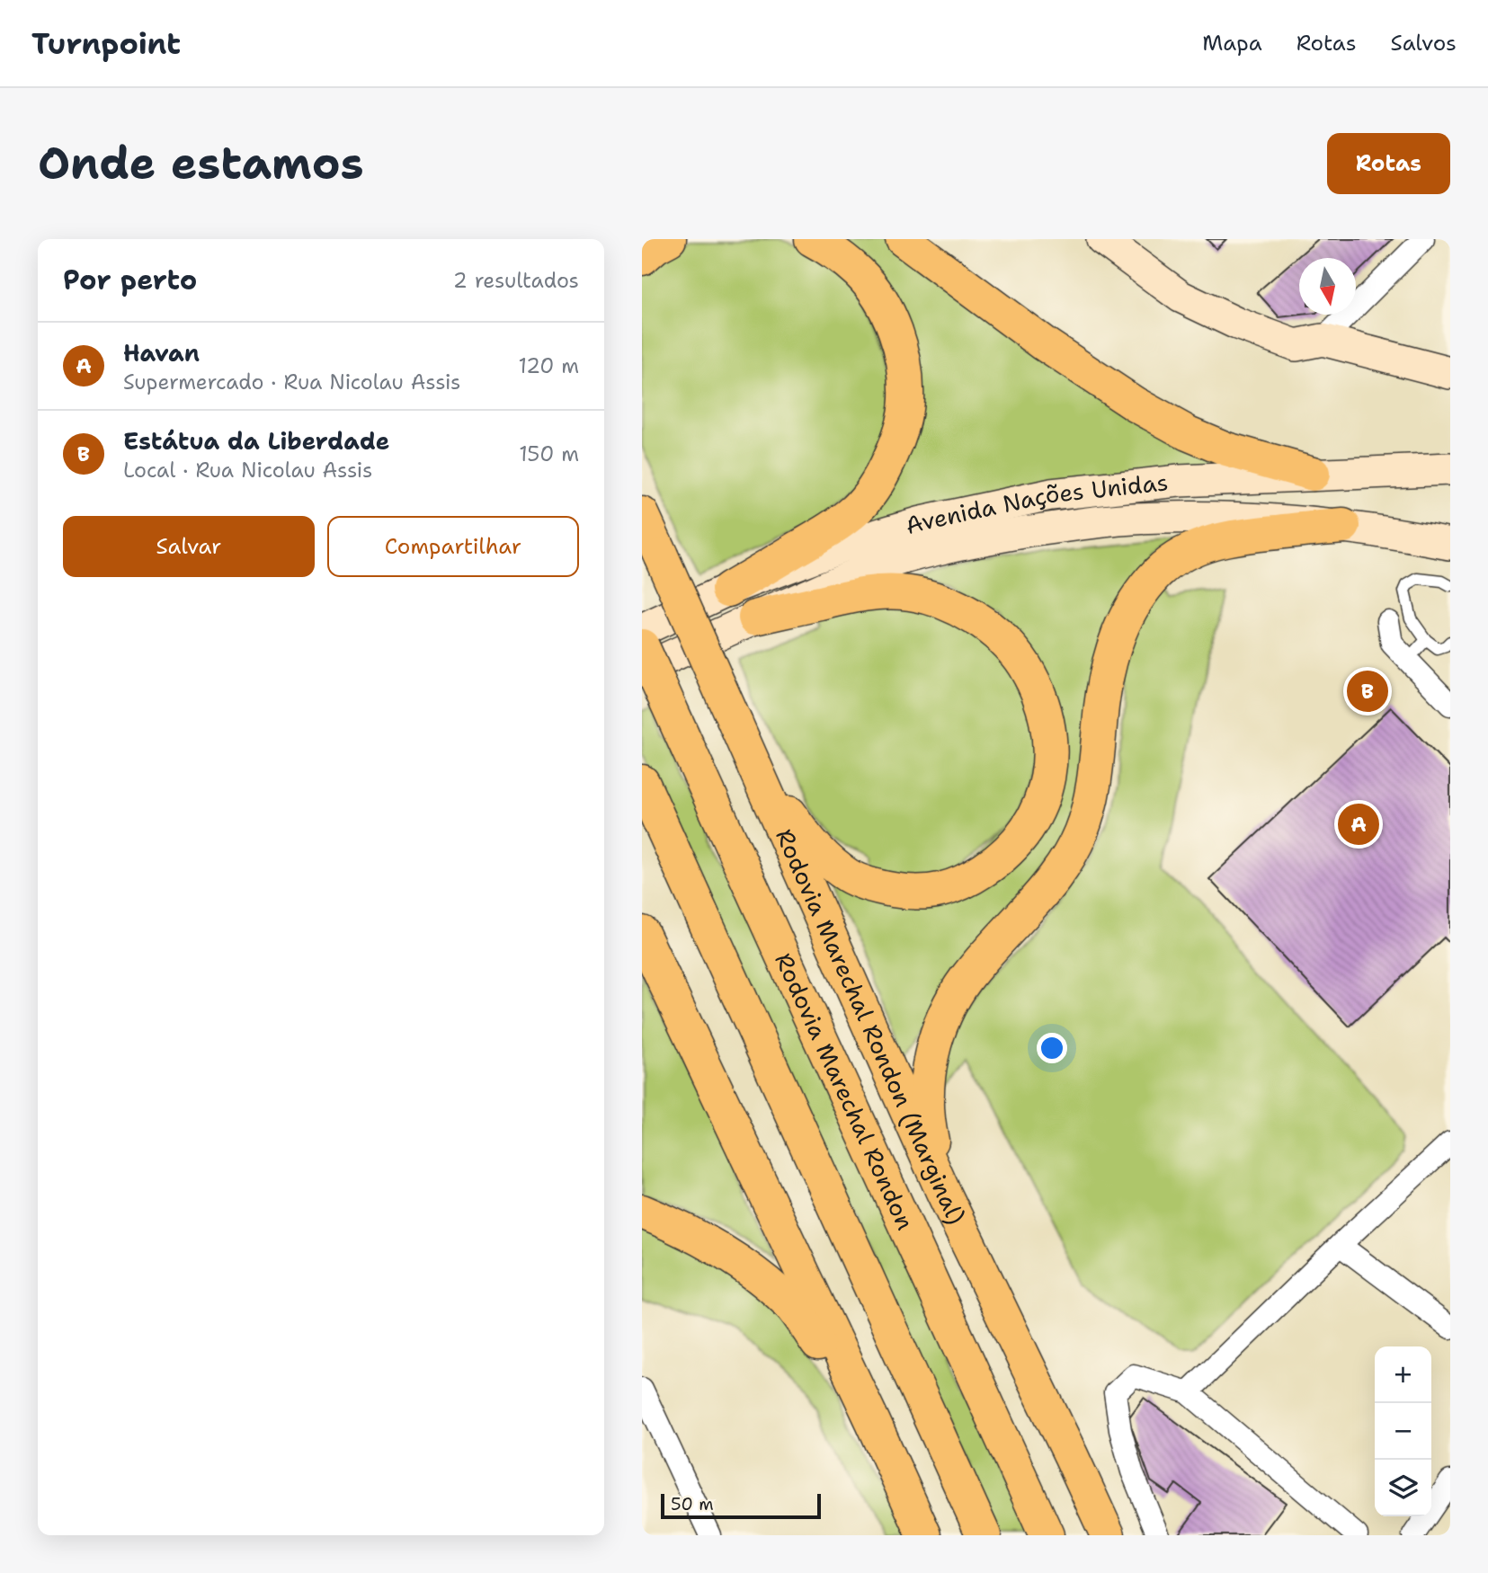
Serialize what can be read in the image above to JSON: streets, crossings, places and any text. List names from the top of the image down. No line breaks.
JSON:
{"streets":{"highway":["Rodovia Marechal Rondon (Marginal)","Rodovia Marechal Rondon"],"main road":["Avenida Nações Unidas"]},"scale_bar":"50 m","north":"bottom","page":{"header":"Turnpoint","nav":["Mapa","Rotas","Salvos"],"buttons":["Rotas",["Salvar","Compartilhar"]],"title":"Onde estamos","heading":["Por perto","2 resultados"],"list":[{"mark":"A","name":"Havan","note":"Supermercado · Rua Nicolau Assis","value":"120 m"},{"mark":"B","name":"Estátua da Liberdade","note":"Local · Rua Nicolau Assis","value":"150 m"}],"pins":["B","A"],"map_buttons":["+","−"],"scale":"50 m"}}
